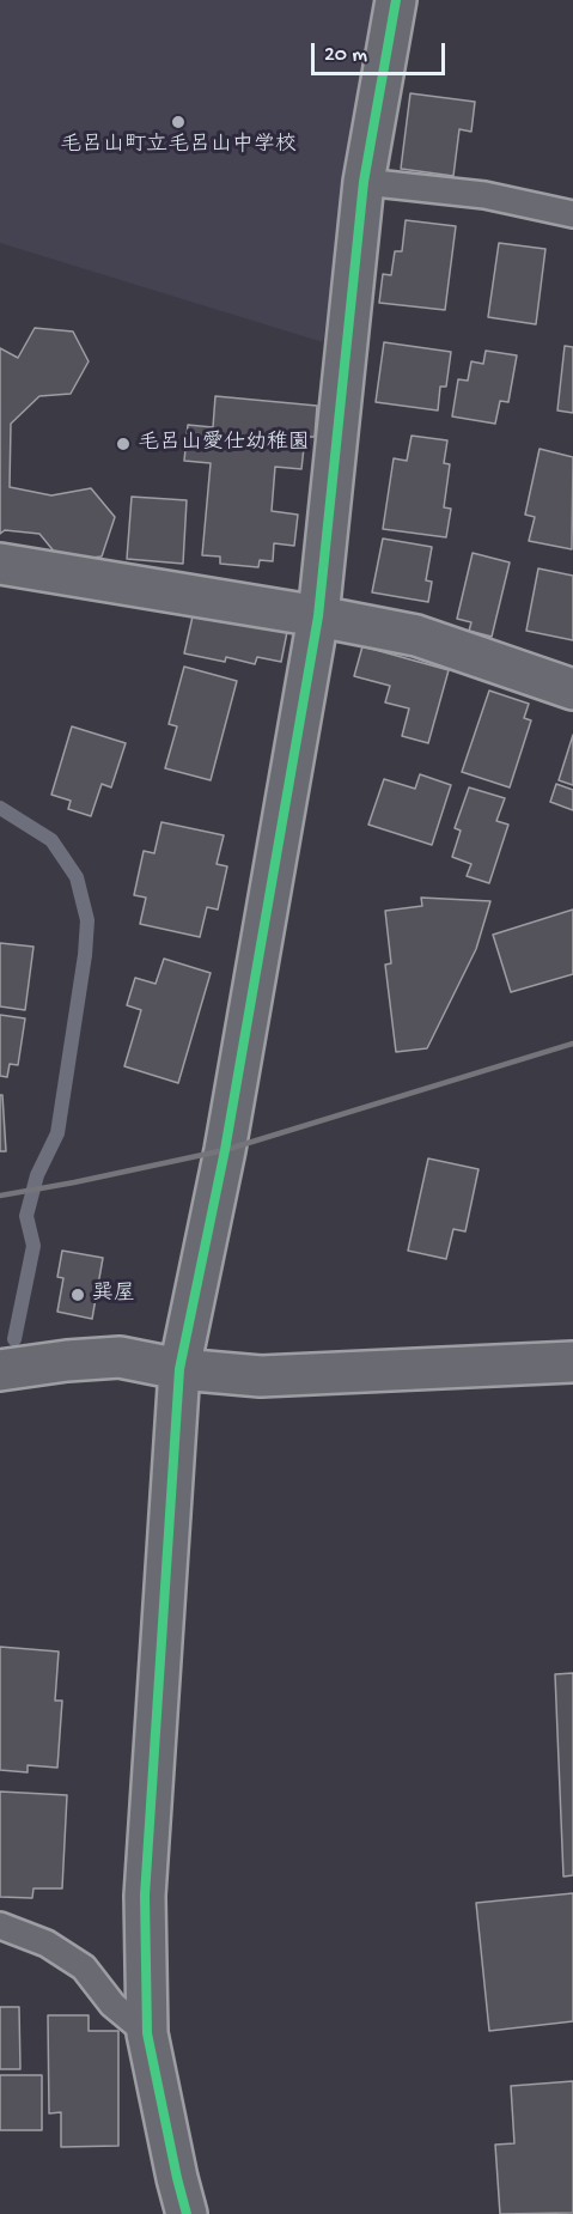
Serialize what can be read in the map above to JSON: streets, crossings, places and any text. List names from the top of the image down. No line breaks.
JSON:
{"places":["毛呂山町立毛呂山中学校","毛呂山愛仕幼稚園","巽屋"],"scale_bar":"20 m"}
